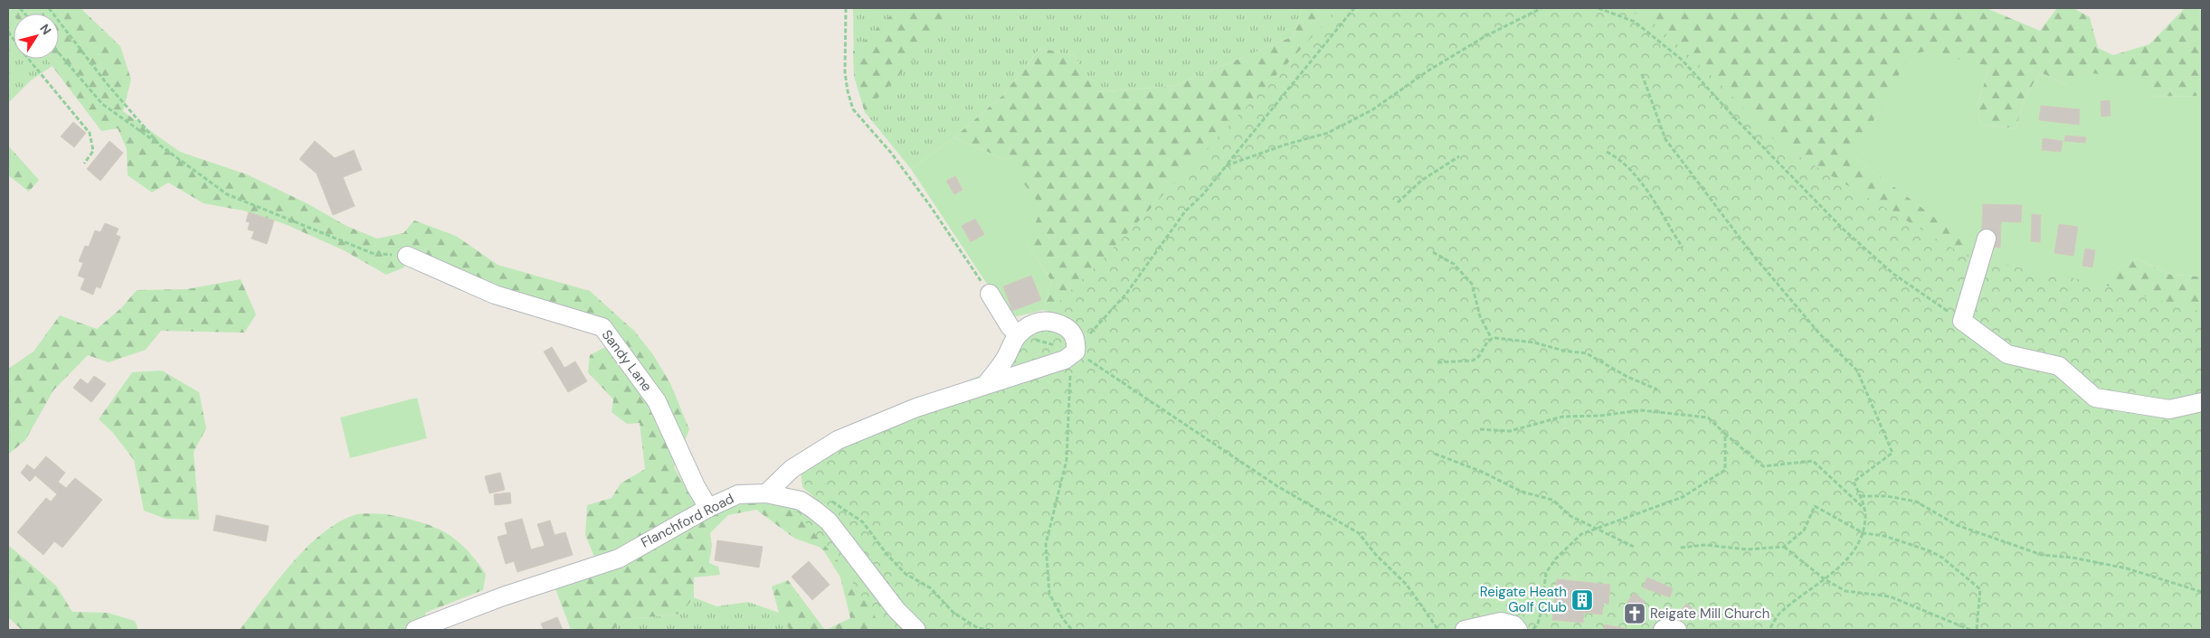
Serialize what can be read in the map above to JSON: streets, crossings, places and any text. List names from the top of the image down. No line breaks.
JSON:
{"streets":{"street":["Sandy Lane","Flanchford Road"]},"crossings":[["Sandy Lane","Flanchford Road"]],"places":{"building":["Reigate Heath Golf Club"],"church":["Reigate Mill Church"]},"north":"top right"}
